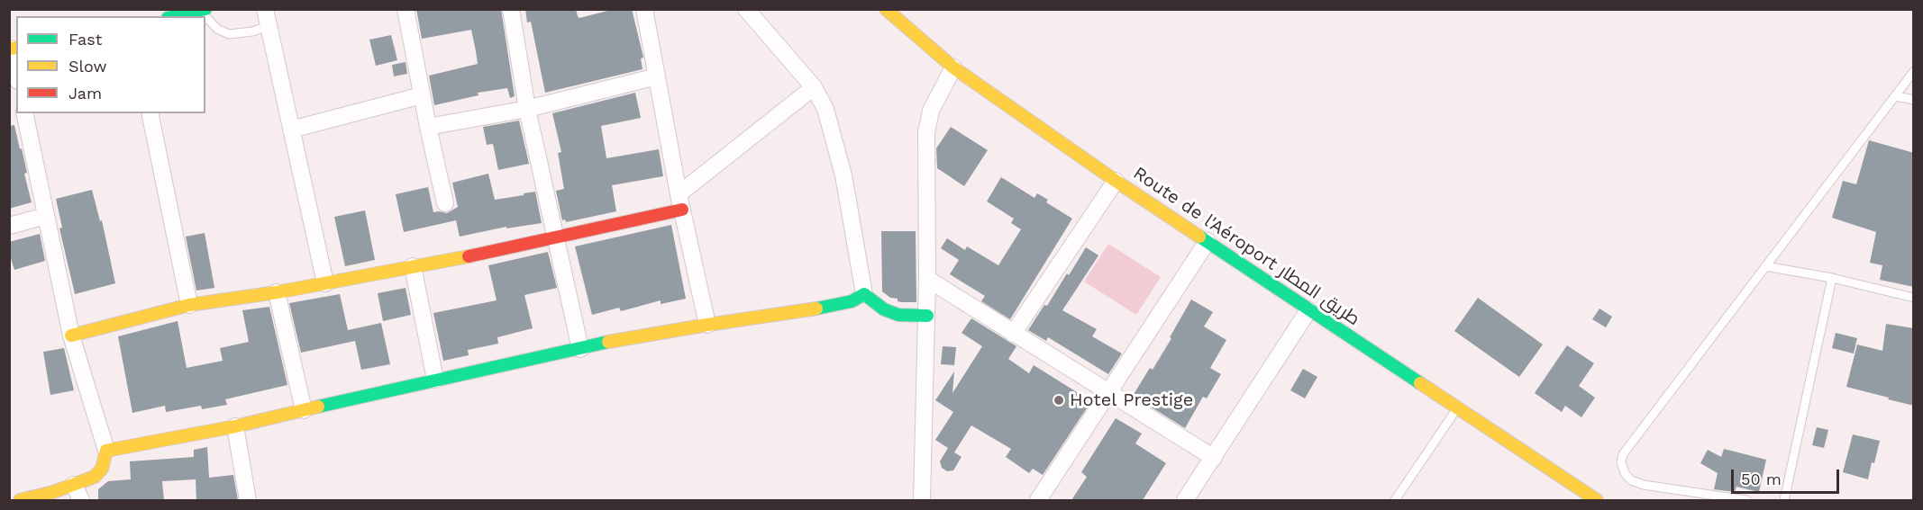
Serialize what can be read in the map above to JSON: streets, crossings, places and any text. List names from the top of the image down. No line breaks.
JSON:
{"streets":{"street":["Route de l'Aéroport طريق المطار"]},"places":["Hotel Prestige"],"legend":["Fast","Slow","Jam"],"scale_bar":"50 m"}
